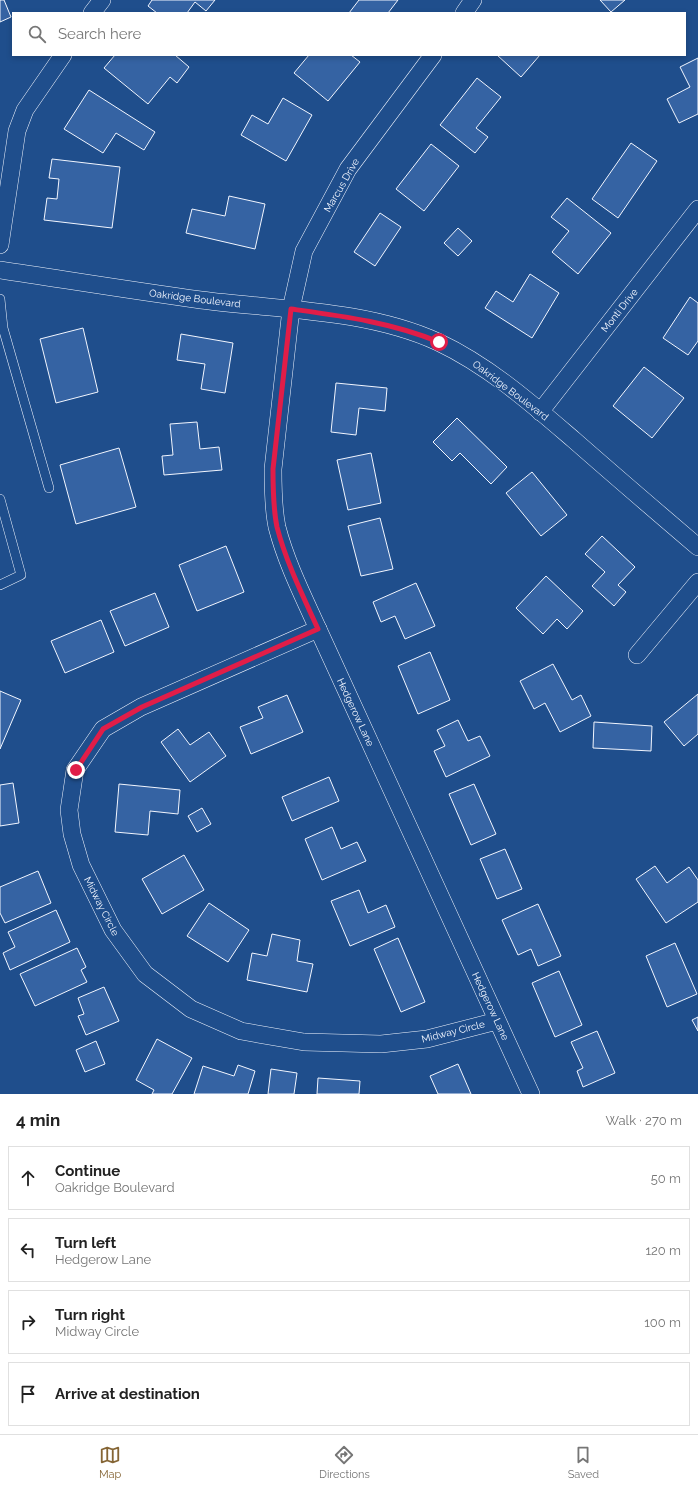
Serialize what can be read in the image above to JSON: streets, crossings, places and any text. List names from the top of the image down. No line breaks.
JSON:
{"streets":{"street":["Marcus Drive","Oakridge Boulevard","Monti Drive","Hedgerow Lane","Midway Circle"]},"crossings":[["Marcus Drive","Oakridge Boulevard"],["Marcus Drive","Hedgerow Lane"],["Oakridge Boulevard","Monti Drive"],["Oakridge Boulevard","Hedgerow Lane"],["Hedgerow Lane","Midway Circle"]],"page":{"search":"Search here","heading":["4 min","Walk · 270 m"],"list":[["Continue","Oakridge Boulevard","50 m"],["Turn left","Hedgerow Lane","120 m"],["Turn right","Midway Circle","100 m"],"Arrive at destination"],"nav":["Map","Directions","Saved"]}}
